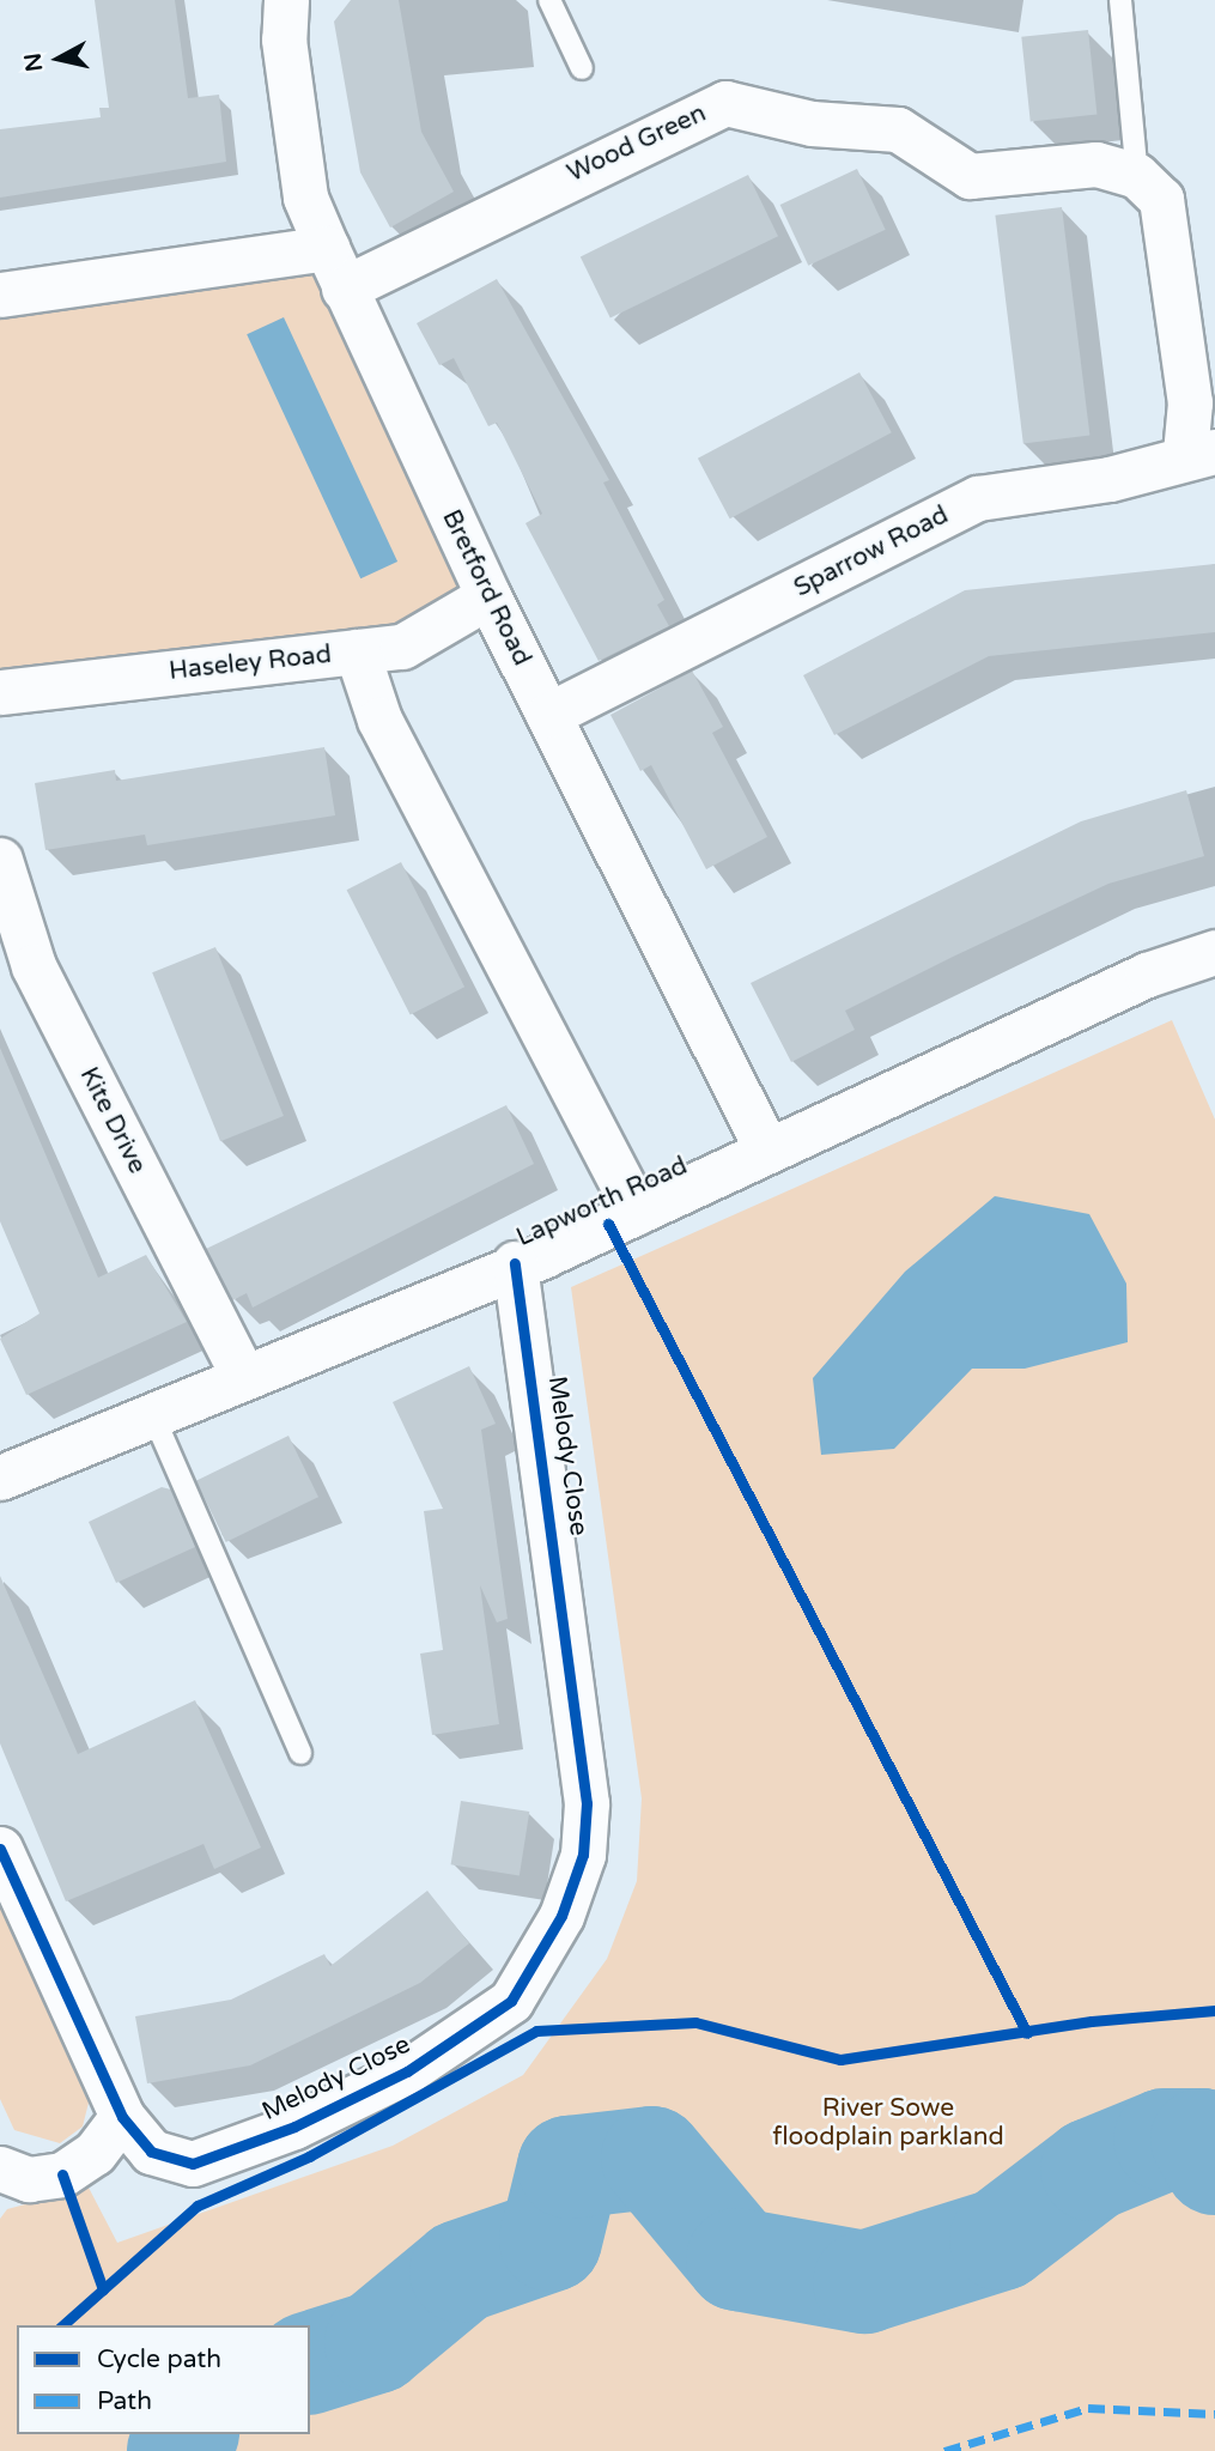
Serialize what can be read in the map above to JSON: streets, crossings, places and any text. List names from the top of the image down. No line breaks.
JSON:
{"streets":{"street":["Wood Green","Sparrow Road","Bretford Road","Haseley Road","Kite Drive","Lapworth Road","Melody Close"]},"crossings":[["Wood Green","Bretford Road"],["Sparrow Road","Bretford Road"],["Bretford Road","Haseley Road"],["Bretford Road","Lapworth Road"],["Kite Drive","Lapworth Road"],["Lapworth Road","Melody Close"]],"parks":["River Sowe floodplain parkland"],"legend":["Cycle path","Path"],"north":"left"}
